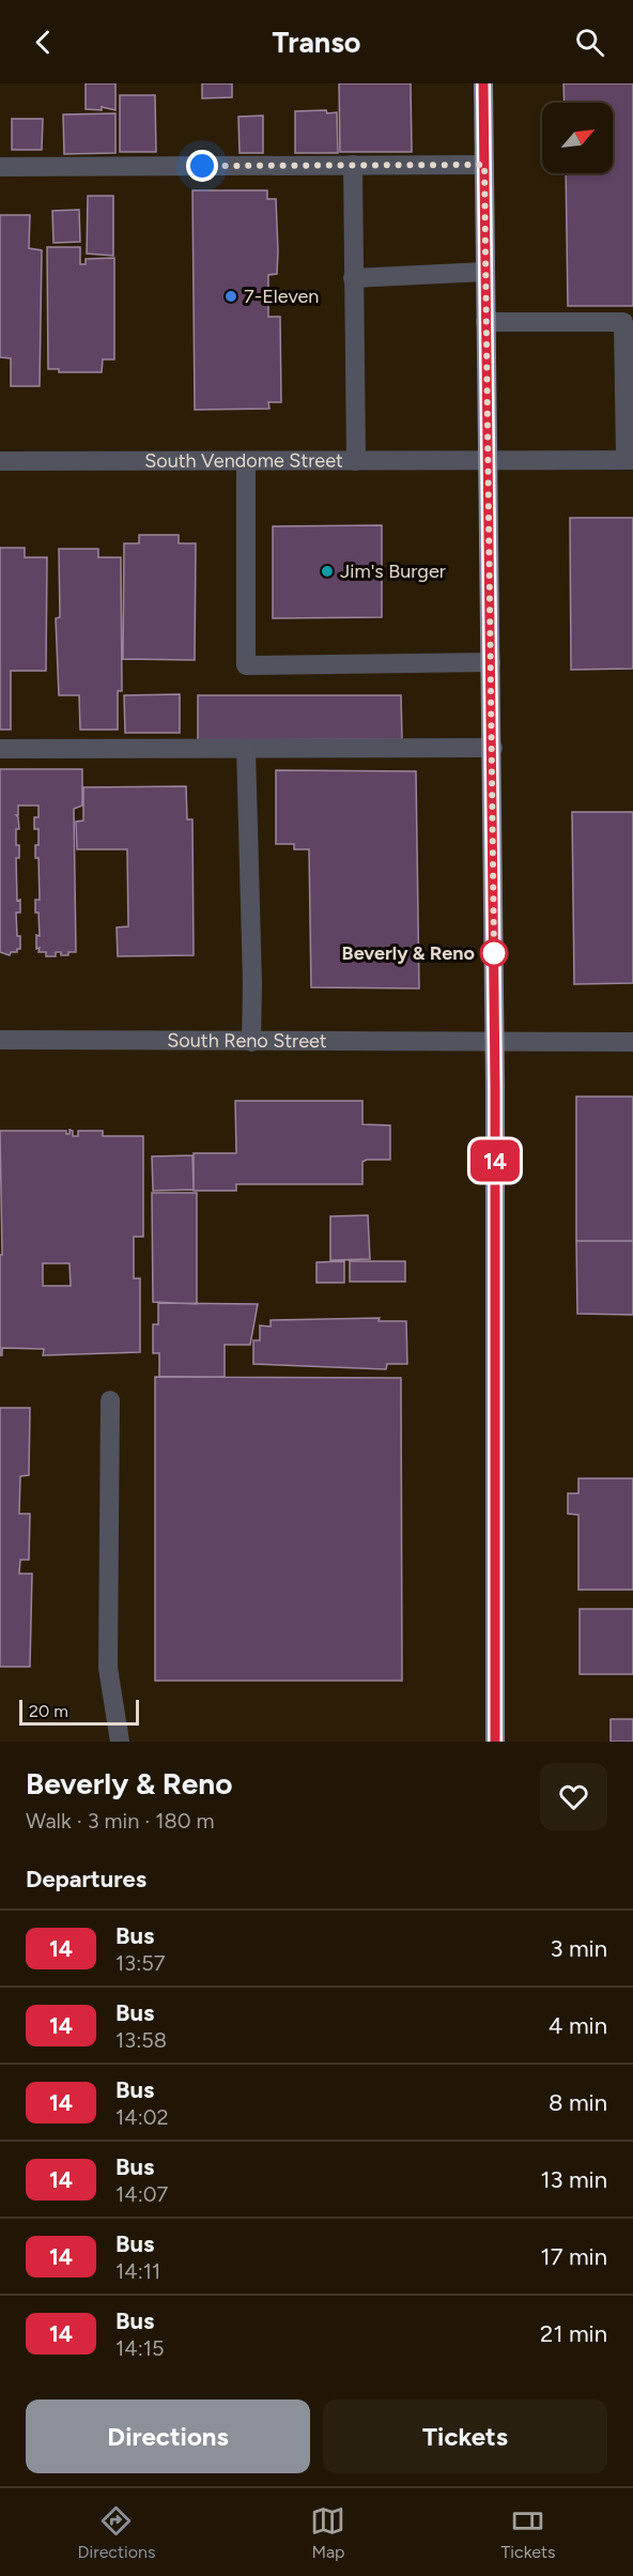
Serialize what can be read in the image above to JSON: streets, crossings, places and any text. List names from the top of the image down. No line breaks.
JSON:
{"streets":{"street":["South Vendome Street","South Reno Street"]},"places":["7-Eleven","Jim's Burger","Beverly & Reno"],"lines":["bus line 14"],"scale_bar":"20 m","north":"top right","page":{"header":"Transo","on_map":"14","scale":"20 m","heading":[["Beverly & Reno","Walk · 3 min · 180 m"],"Departures"],"list":[{"mark":"14","name":"Bus","note":"13:57","value":"3 min"},{"mark":"14","name":"Bus","note":"13:58","value":"4 min"},{"mark":"14","name":"Bus","note":"14:02","value":"8 min"},{"mark":"14","name":"Bus","note":"14:07","value":"13 min"},{"mark":"14","name":"Bus","note":"14:11","value":"17 min"},{"mark":"14","name":"Bus","note":"14:15","value":"21 min"}],"buttons":["Directions","Tickets"],"tabs":["Directions","Map","Tickets"]}}
